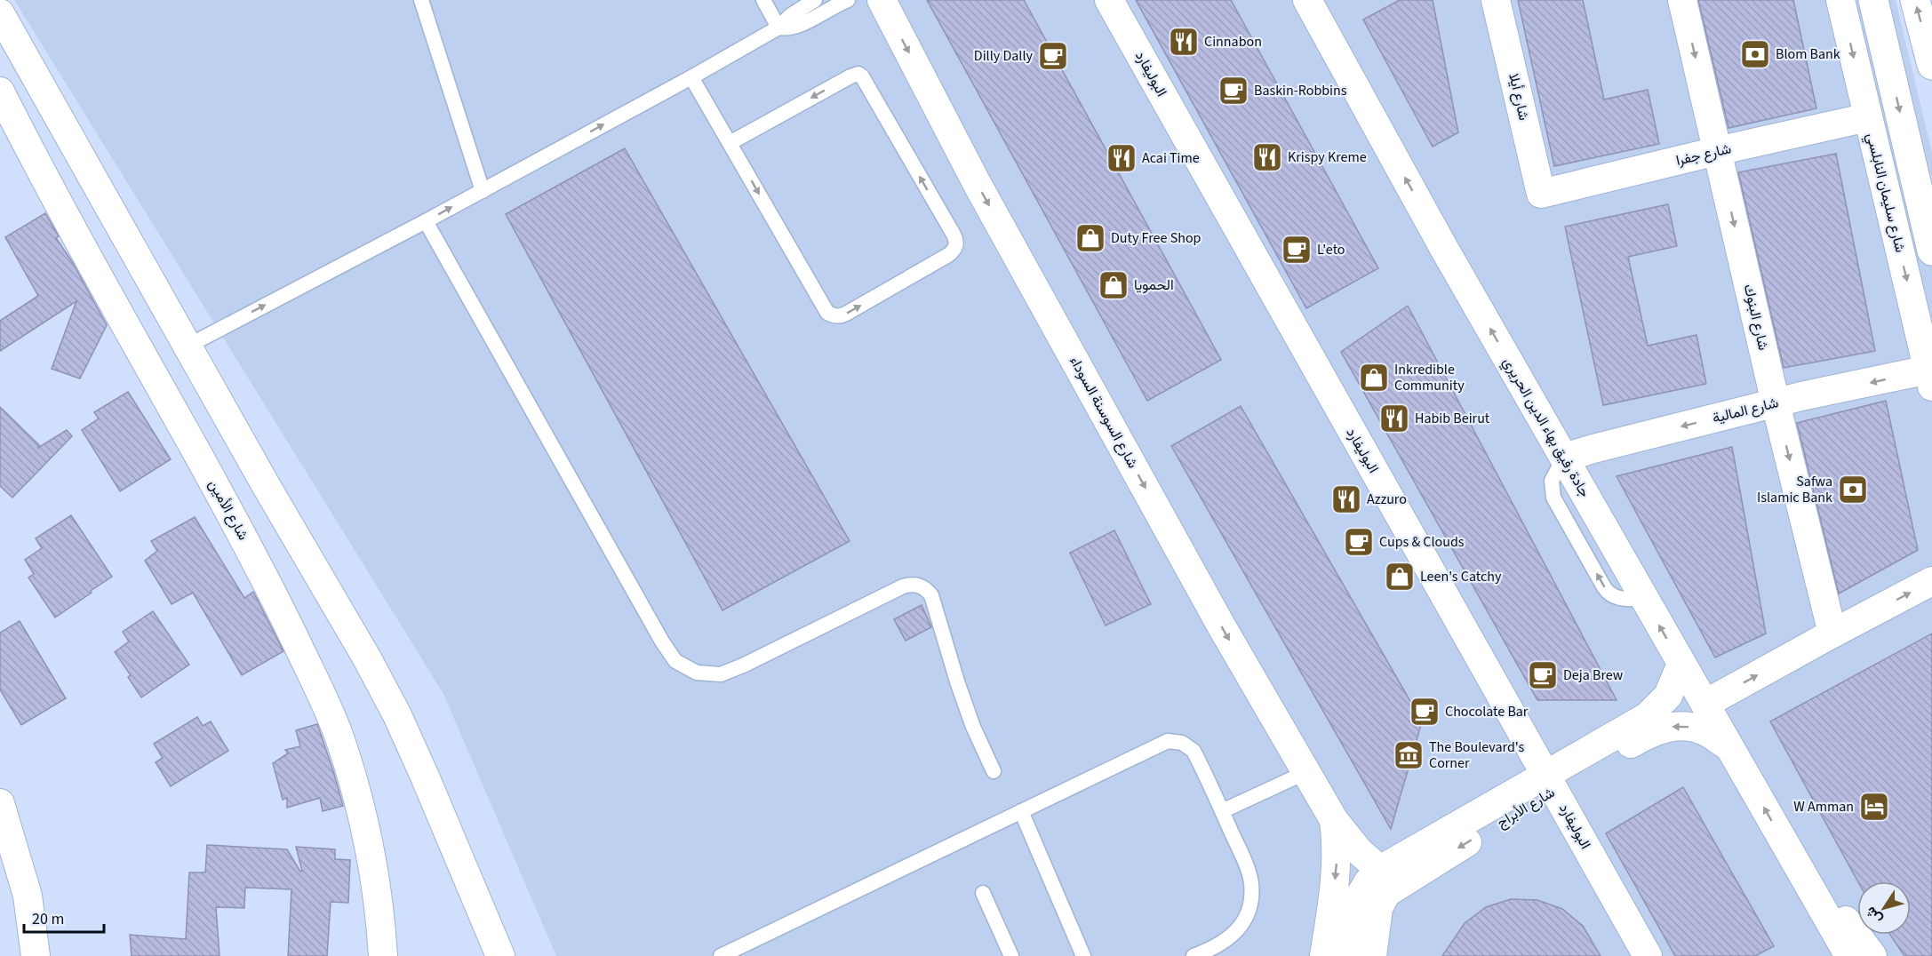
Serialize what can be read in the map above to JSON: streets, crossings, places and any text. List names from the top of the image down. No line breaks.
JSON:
{"streets":{"street":["البوليفارد","شارع أيلا","شارع جفرا","شارع سليمان النابلسي","شارع البنوك","شارع المالية","شارع السوسنة السوداء","جادة رفيق بهاء الدين الحريري","شارع الأمين","شارع الأبراج"]},"crossings":[["البوليفارد","شارع الأبراج"],["شارع أيلا","شارع جفرا"],["شارع جفرا","شارع سليمان النابلسي"],["شارع جفرا","شارع البنوك"],["شارع سليمان النابلسي","شارع المالية"],["شارع البنوك","شارع المالية"],["شارع المالية","جادة رفيق بهاء الدين الحريري"],["شارع السوسنة السوداء","شارع الأبراج"],["جادة رفيق بهاء الدين الحريري","شارع الأبراج"]],"one_way":["شارع سليمان النابلسي","شارع البنوك","شارع السوسنة السوداء","جادة رفيق بهاء الدين الحريري"],"places":{"restaurant":["Cinnabon","Krispy Kreme","Acai Time","Habib Beirut","Azzuro"],"bank":["Blom Bank","Safwa Islamic Bank"],"cafe":["Dilly Dally","Baskin-Robbins","L'eto","Cups & Clouds","Deja Brew","Chocolate Bar"],"shop":["Duty Free Shop","الحمويا","Inkredible Community","Leen's Catchy"],"museum":["The Boulevard's Corner"],"hotel":["W Amman"]},"scale_bar":"20 m","north":"bottom left"}
